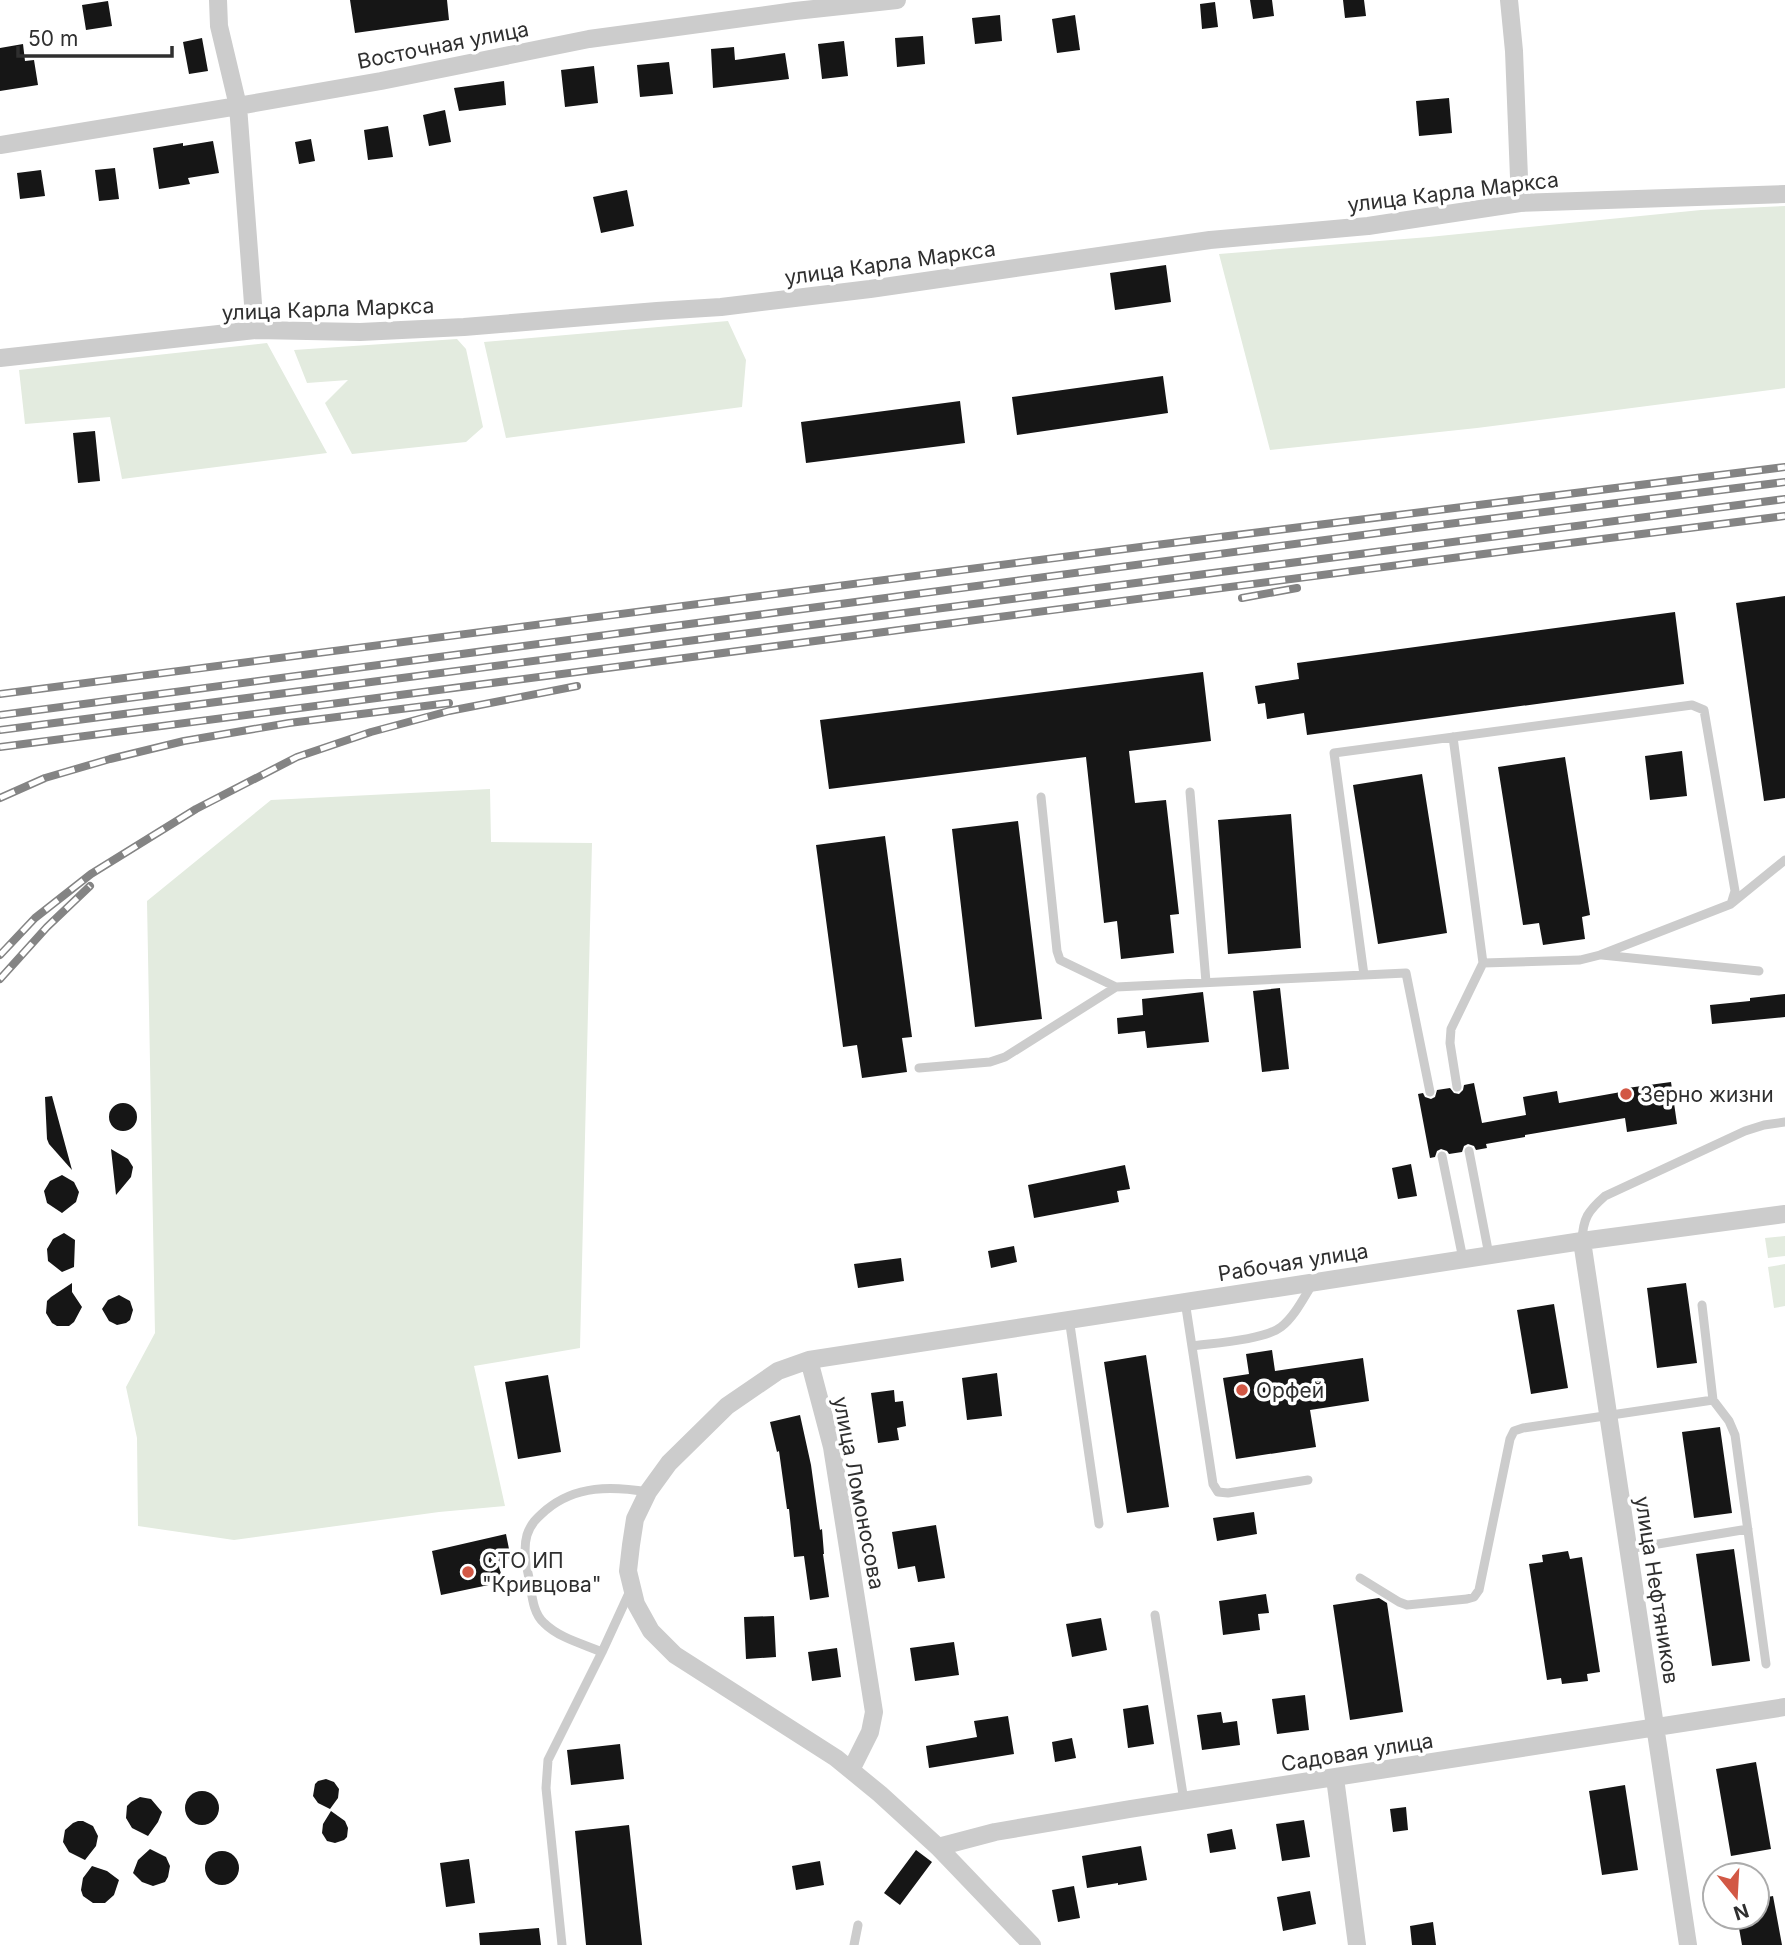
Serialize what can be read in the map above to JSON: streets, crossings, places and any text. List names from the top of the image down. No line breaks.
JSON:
{"streets":{"street":["Восточная улица","улица Карла Маркса","Рабочая улица","улица Ломоносова","улица Нефтяников","Садовая улица"]},"crossings":[["Рабочая улица","улица Ломоносова"],["Рабочая улица","улица Нефтяников"],["улица Нефтяников","Садовая улица"]],"places":["Зерно жизни","Орфей","СТО ИП \"Кривцова\""],"scale_bar":"50 m","north":"bottom"}
